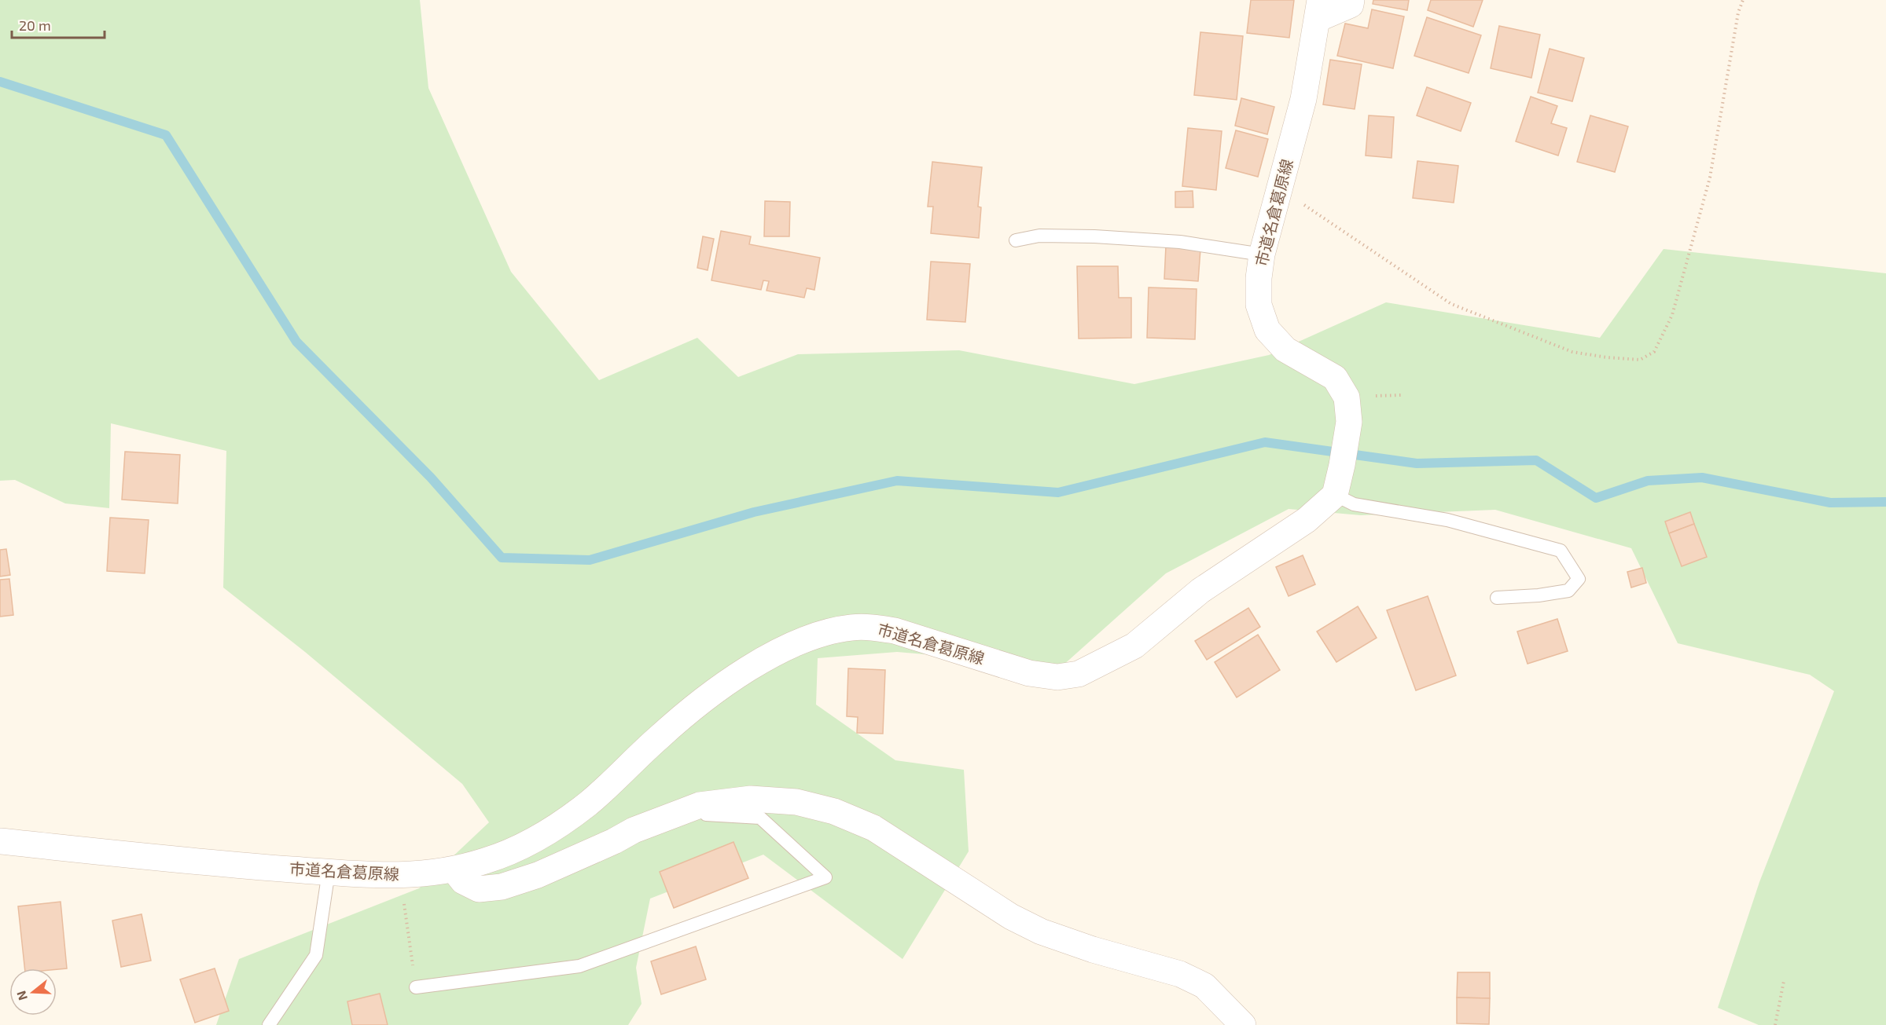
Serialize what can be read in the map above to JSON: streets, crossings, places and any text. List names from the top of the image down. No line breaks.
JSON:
{"streets":{"street":["市道名倉葛原線"]},"scale_bar":"20 m","north":"left"}
